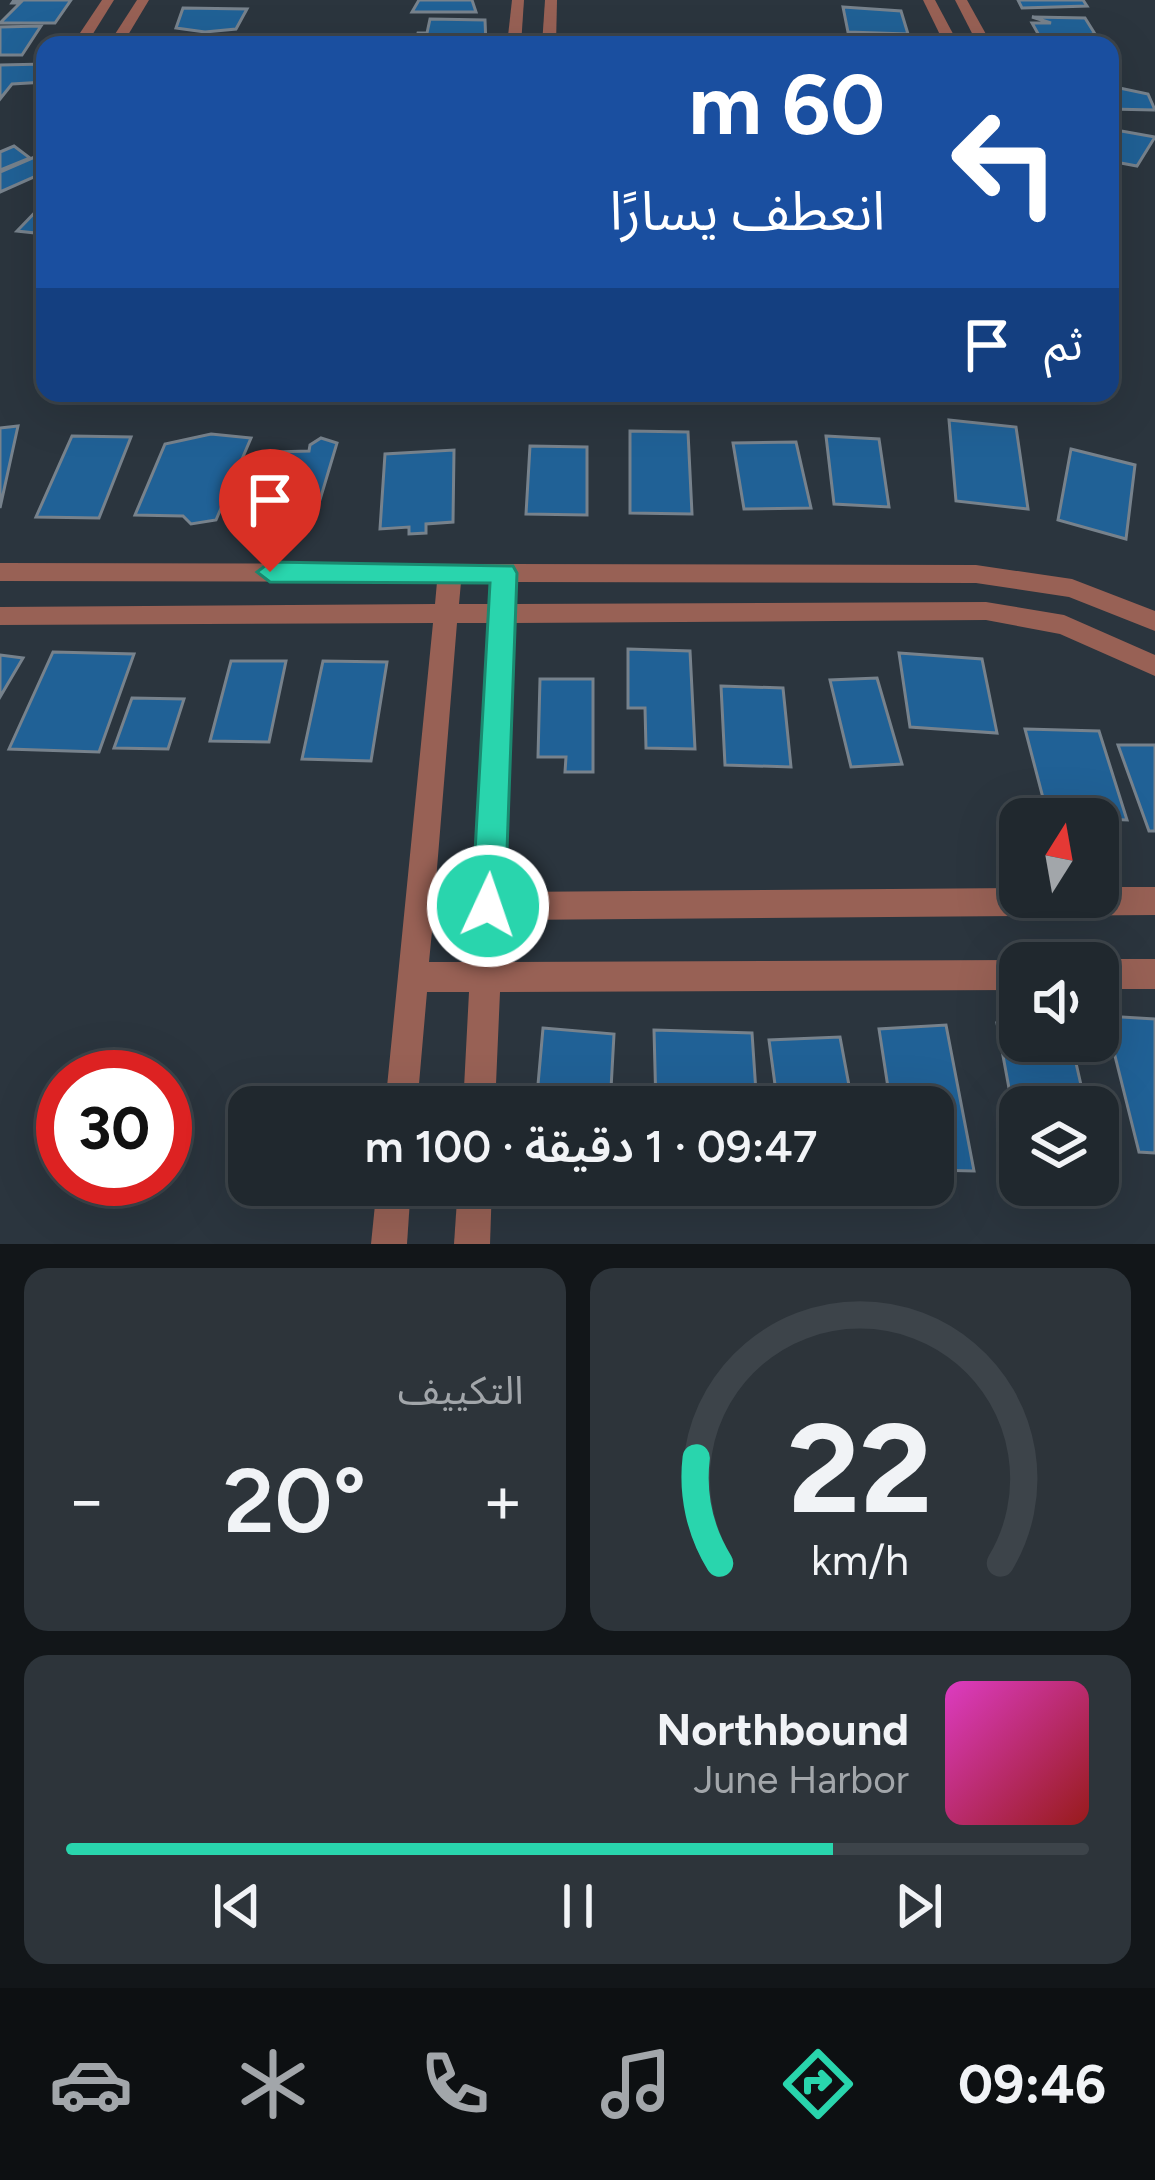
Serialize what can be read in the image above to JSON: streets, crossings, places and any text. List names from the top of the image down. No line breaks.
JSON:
{"north":"top","page":{"turn":["60 m","انعطف يسارًا"],"then":"ثم","limit":"30","trip":"09:47 · 1 دقيقة · 100 m","tile":"التكييف","heat":["−","20°","+"],"song":["Northbound","June Harbor"],"tabs":"09:46","gauge":["22","km/h"]}}
